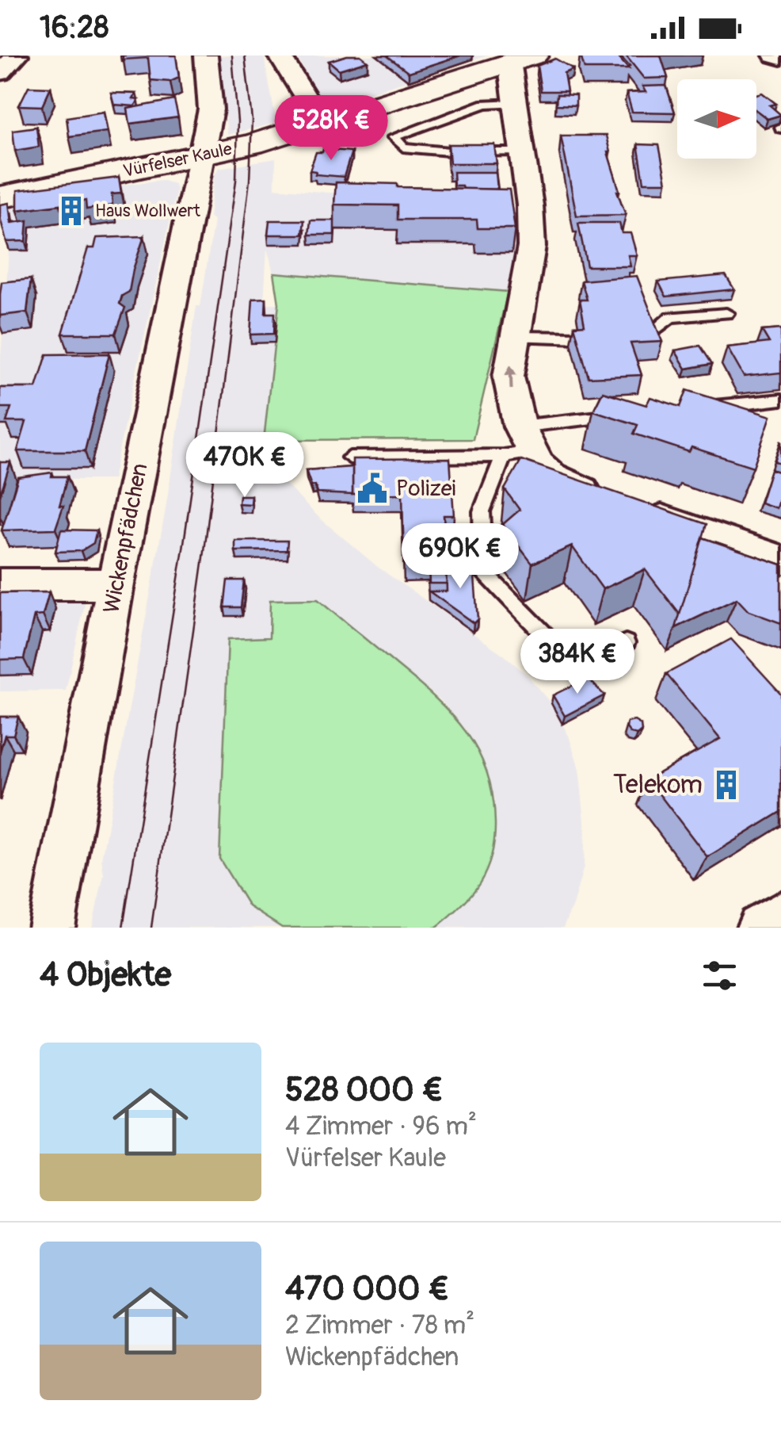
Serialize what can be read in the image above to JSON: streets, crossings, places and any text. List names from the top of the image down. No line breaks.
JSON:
{"streets":{"main road":["Vürfelser Kaule"],"street":["Wickenpfädchen"]},"crossings":[["Vürfelser Kaule","Wickenpfädchen"]],"places":{"building":["Haus Wollwert","Telekom"],"public building":["Polizei"]},"north":"right","page":{"status":"16:28","price":["528K €","470K €","690K €","384K €"],"heading":"4 Objekte","list":[{"name":"528 000 €","note":"4 Zimmer · 96 m² · Vürfelser Kaule"},{"name":"470 000 €","note":"2 Zimmer · 78 m² · Wickenpfädchen"}]}}
